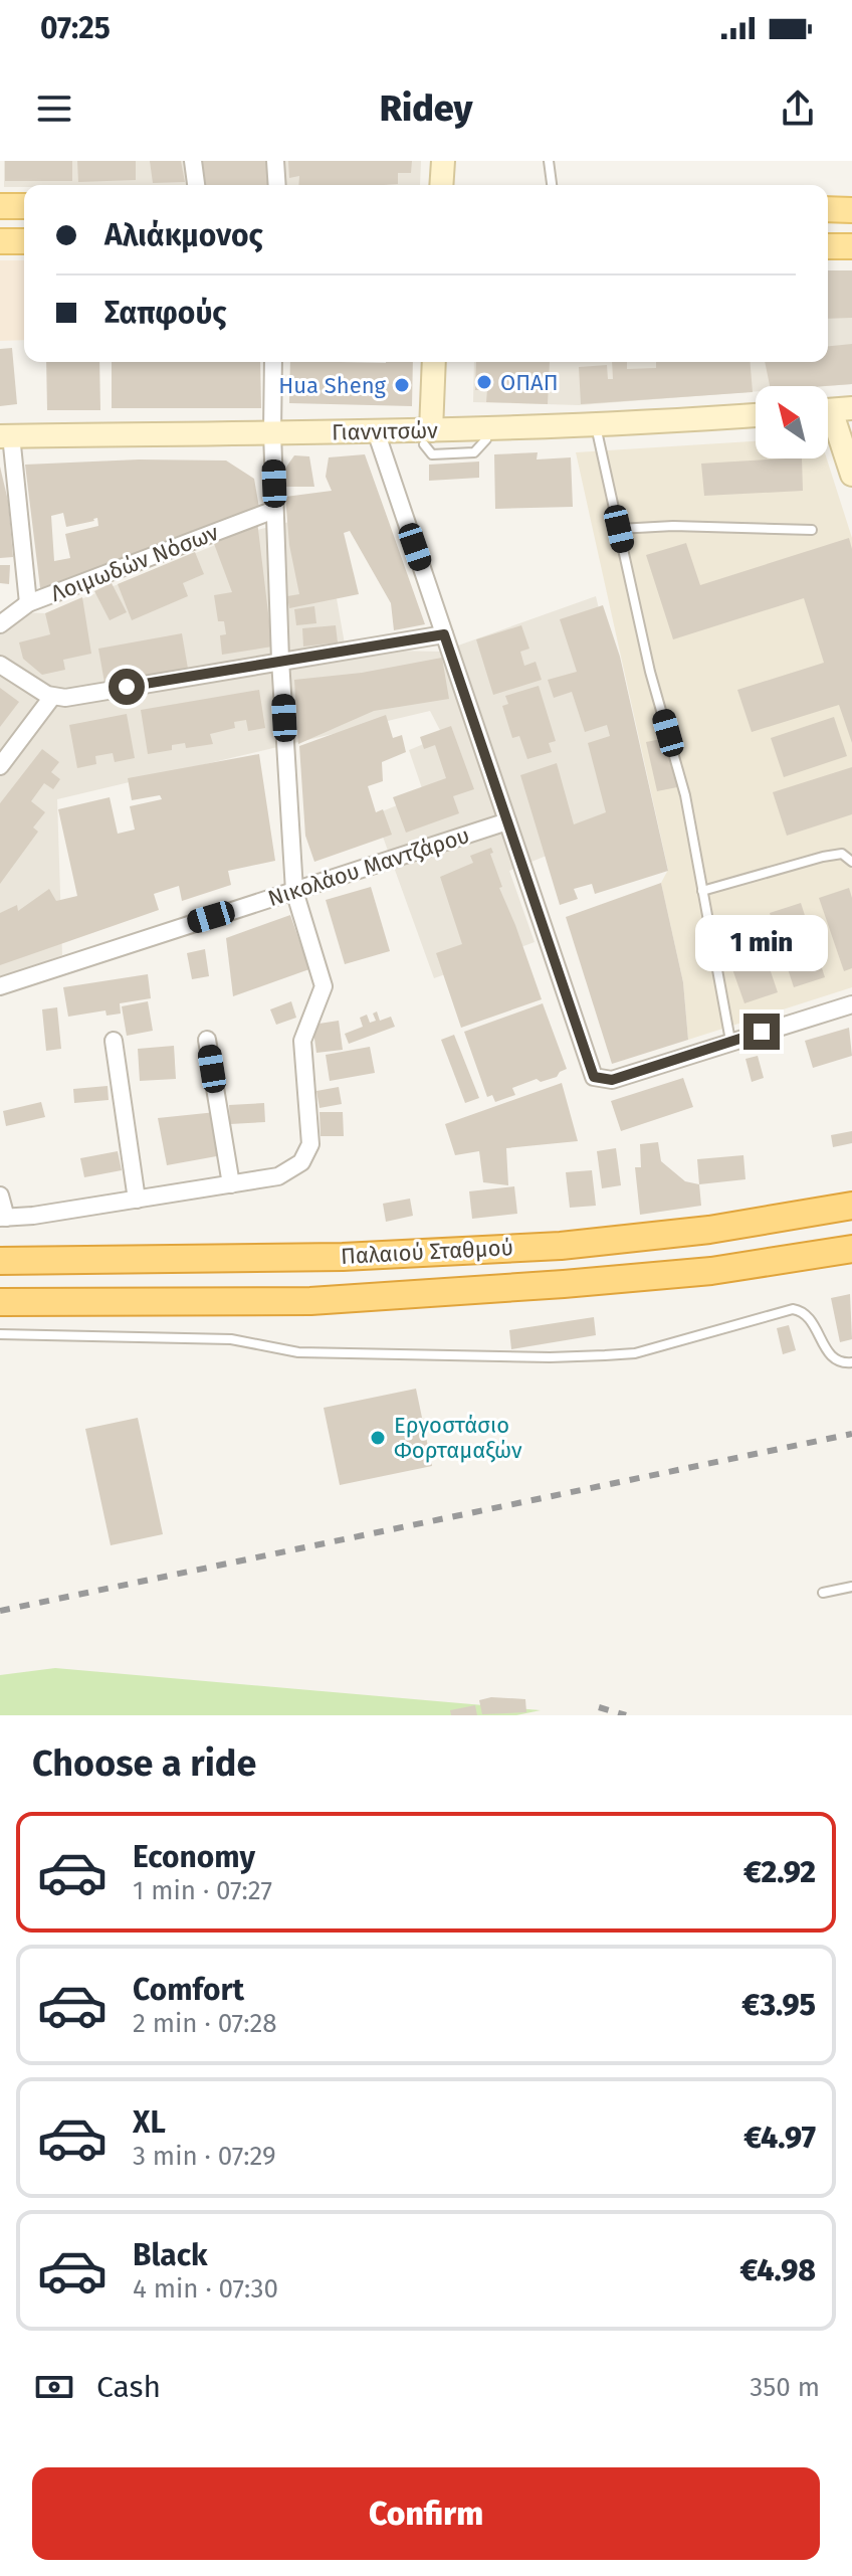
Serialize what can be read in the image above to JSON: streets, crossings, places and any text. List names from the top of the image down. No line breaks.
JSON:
{"streets":{"highway":["Παλαιού Σταθμού"],"main road":["Γιαννιτσών"],"street":["Λοιμωδών Νόσων","Νικολάου Μαντζάρου"]},"places":["ΟΠΑΠ","Hua Sheng","Εργοστάσιο Φορταμαξών"],"north":"top left","page":{"status":"07:25","header":"Ridey","banner":["Αλιάκμονος","Σαπφούς"],"bubble":"1 min","heading":"Choose a ride","list":[{"name":"Economy","note":"1 min · 07:27","value":"€2.92"},{"name":"Comfort","note":"2 min · 07:28","value":"€3.95"},{"name":"XL","note":"3 min · 07:29","value":"€4.97"},{"name":"Black","note":"4 min · 07:30","value":"€4.98"}],"pay":["Cash","350 m"],"buttons":"Confirm"}}
